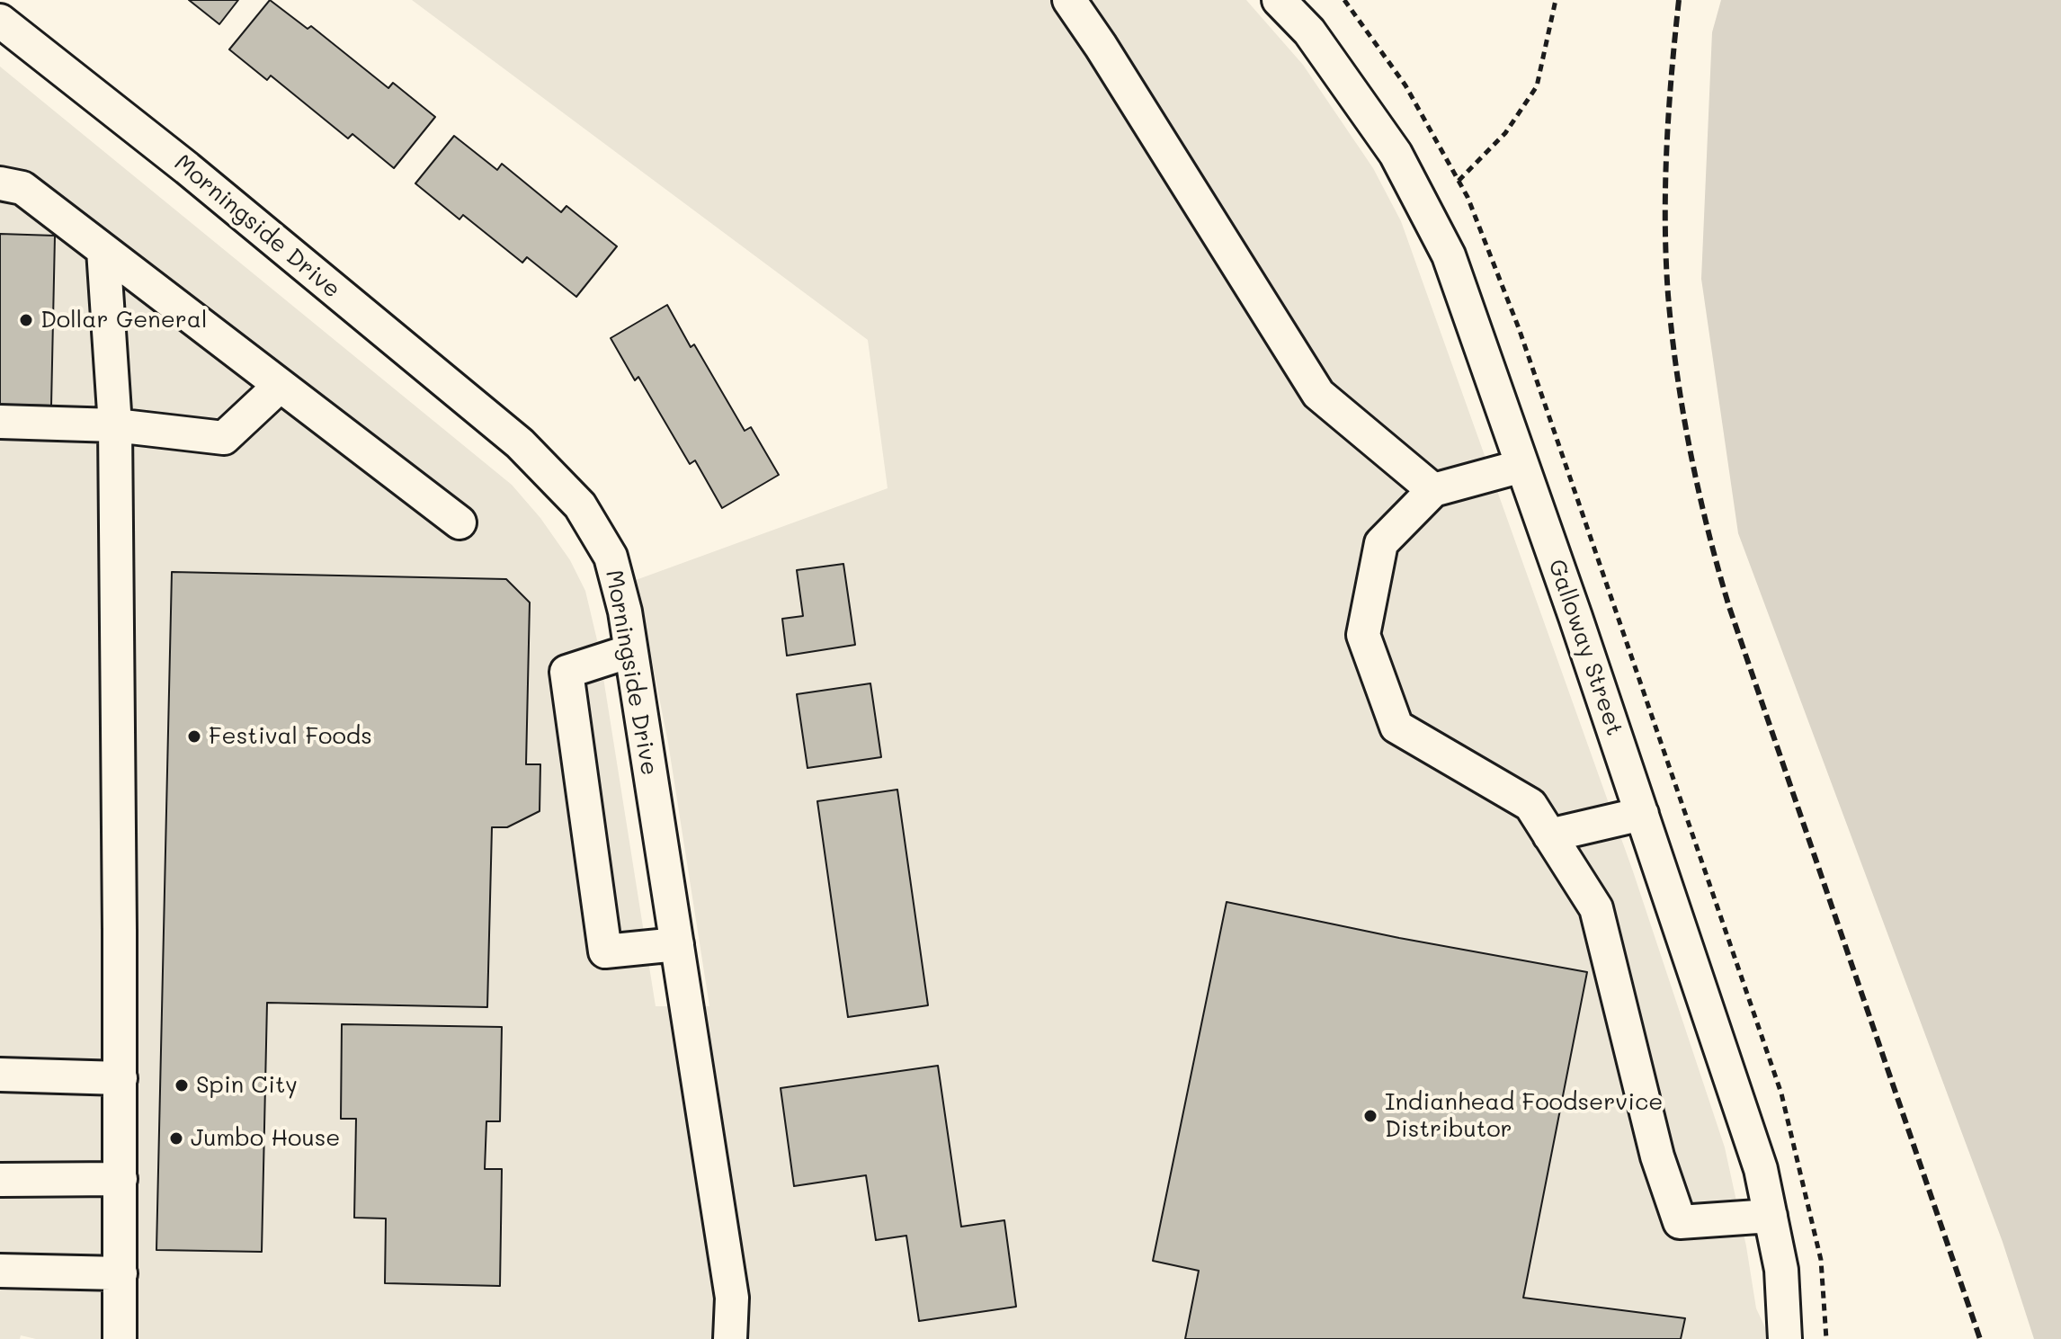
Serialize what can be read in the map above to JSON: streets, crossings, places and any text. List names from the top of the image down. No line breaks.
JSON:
{"streets":{"street":["Morningside Drive","Galloway Street"]},"places":["Dollar General","Festival Foods","Spin City","Indianhead Foodservice Distributor","Jumbo House"]}
